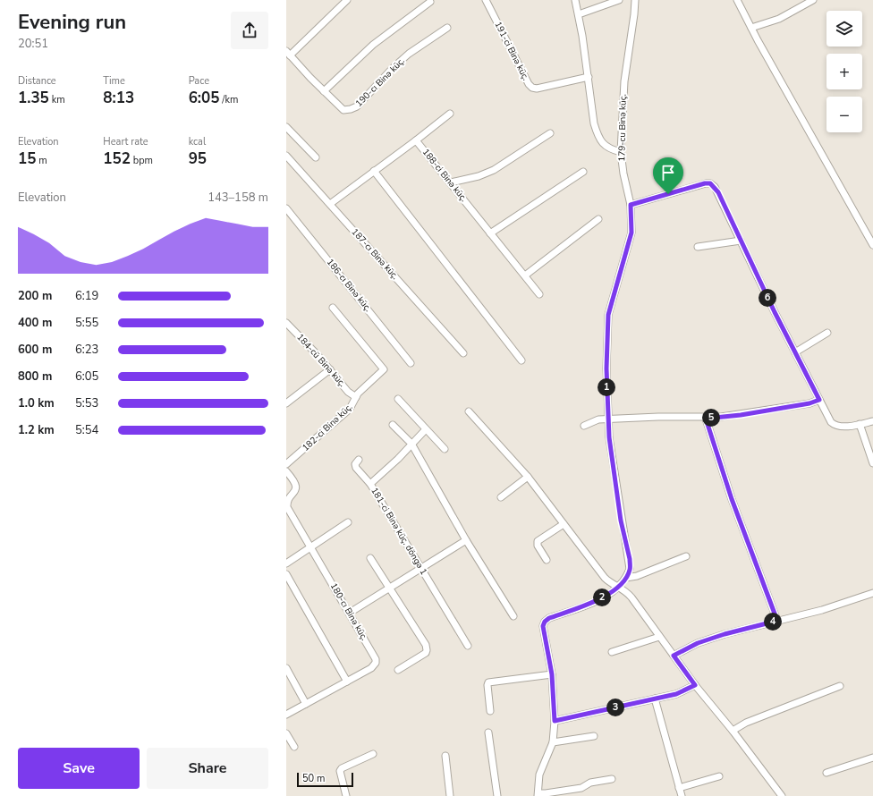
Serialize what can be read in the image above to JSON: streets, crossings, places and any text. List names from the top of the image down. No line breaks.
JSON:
{"streets":{"street":["191-ci Binə küç.","190-cı Binə küç.","179-cu Binə küç.","188-ci Binə küç.","187-cı Binə küç.","186-cı Binə küç.","184-cü Binə küç.","182-ci Binə küç.","181-ci Binə küç. döngə 1","180-cı Binə küç."]},"crossings":[["188-ci Binə küç.","187-cı Binə küç."],["184-cü Binə küç.","182-ci Binə küç."]],"scale_bar":"50 m","page":{"heading":["Evening run","20:51"],"map_buttons":["+","−"],"stats":[["Distance","1.35 km"],["Time","8:13"],["Pace","6:05 /km"],["Elevation","15 m"],["Heart rate","152 bpm"],["kcal","95"]],"chart":["Elevation","143–158 m"],"list":[{"name":"200 m","note":"6:19"},{"name":"400 m","note":"5:55"},{"name":"600 m","note":"6:23"},{"name":"800 m","note":"6:05"},{"name":"1.0 km","note":"5:53"},{"name":"1.2 km","note":"5:54"}],"pins":["6","1","5","2","4","3"],"buttons":["Save","Share"],"scale":"50 m"}}
